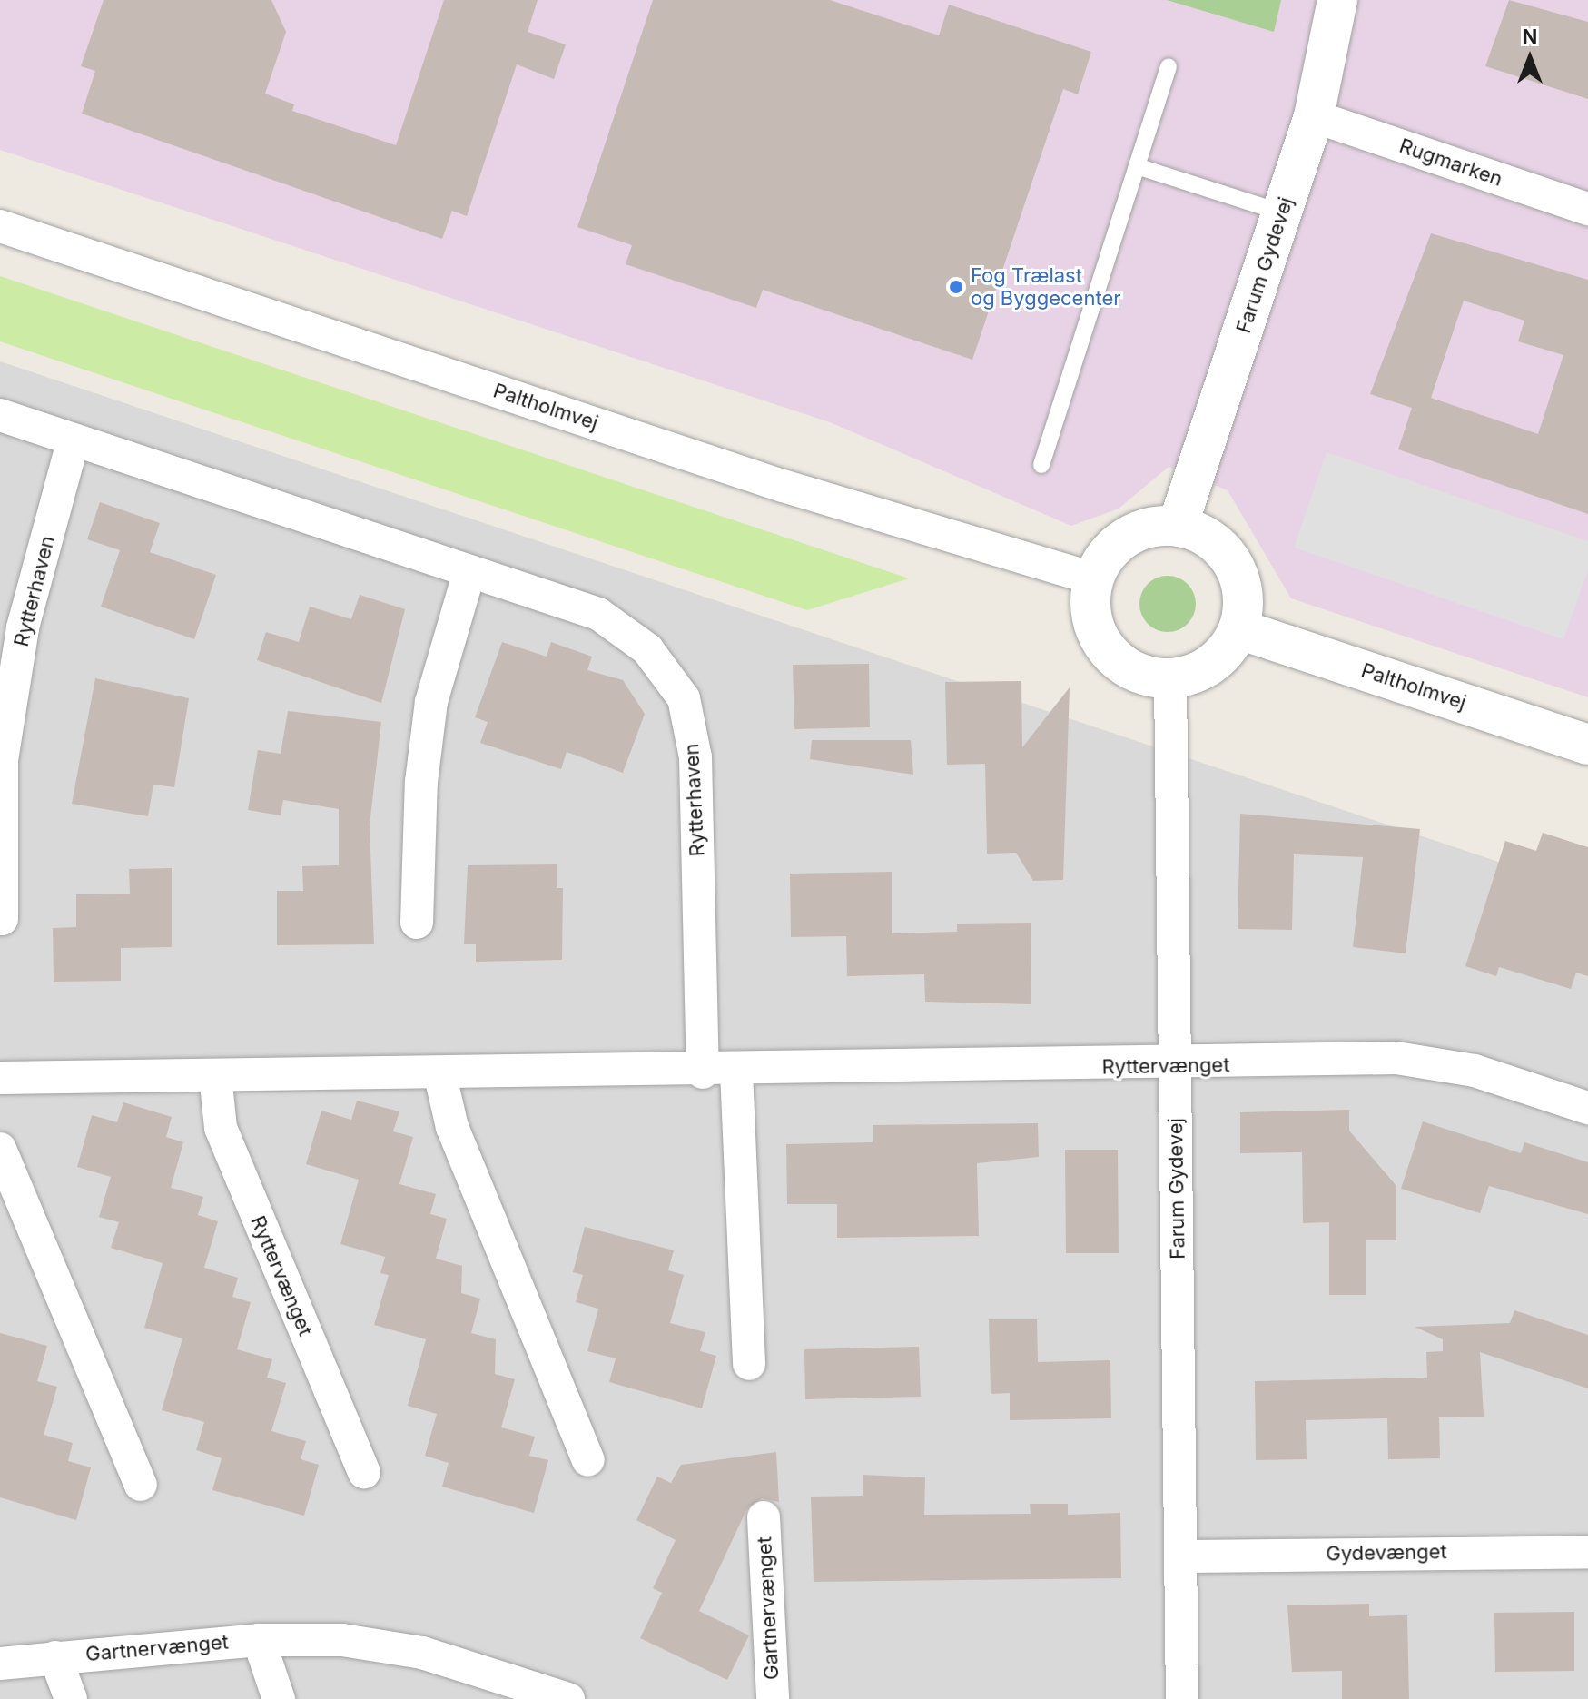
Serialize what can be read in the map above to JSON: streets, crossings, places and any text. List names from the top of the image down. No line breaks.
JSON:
{"streets":{"street":["Rugmarken","Farum Gydevej","Paltholmvej","Rytterhaven","Ryttervænget","Gydevænget","Gartnervænget"]},"crossings":[["Rugmarken","Farum Gydevej"],["Farum Gydevej","Paltholmvej"],["Farum Gydevej","Ryttervænget"],["Farum Gydevej","Gydevænget"],["Rytterhaven","Ryttervænget"]],"places":["Fog Trælast og Byggecenter"],"north":"top"}
